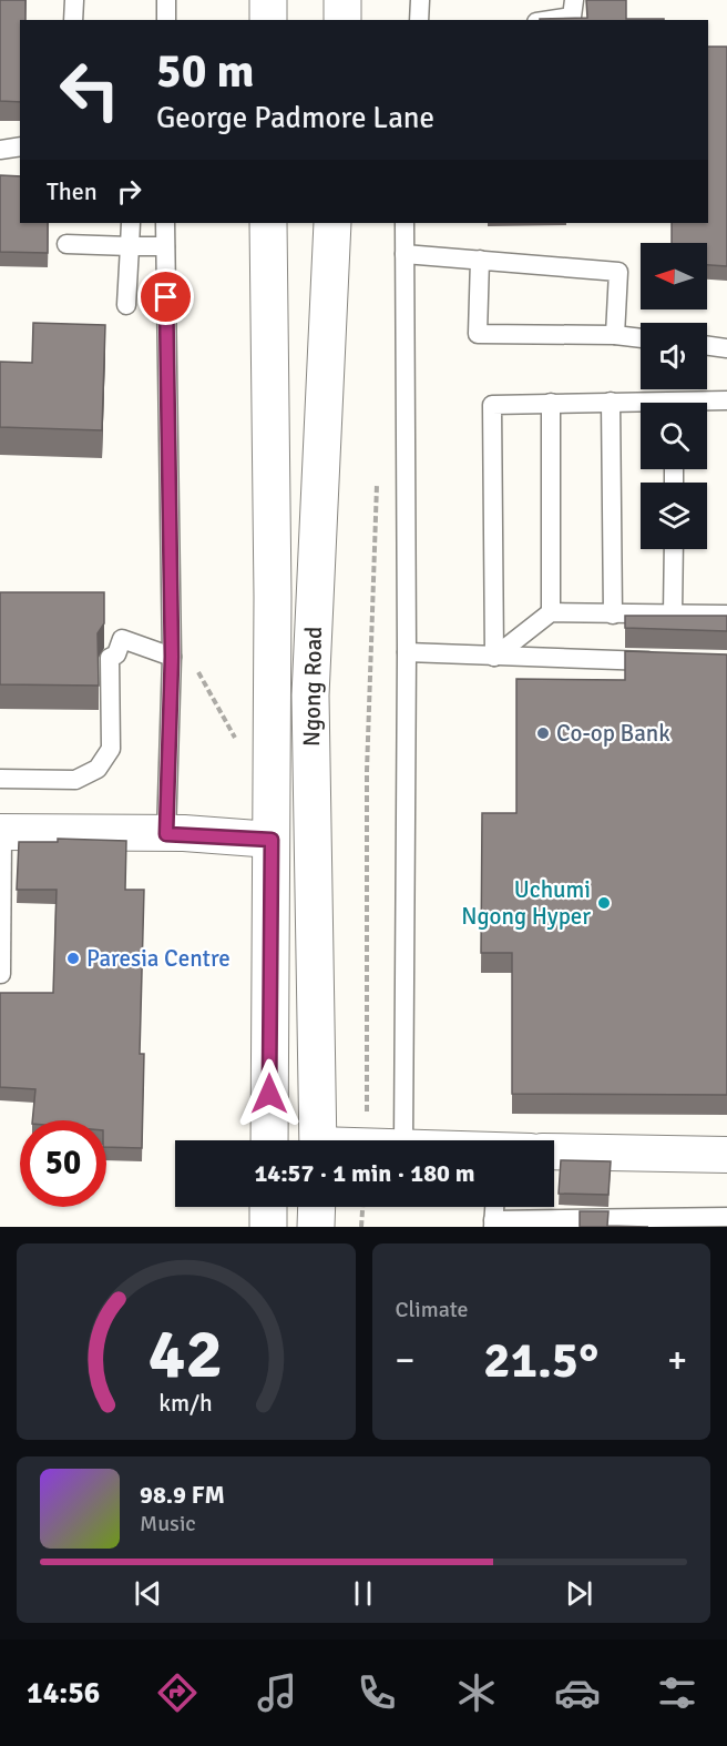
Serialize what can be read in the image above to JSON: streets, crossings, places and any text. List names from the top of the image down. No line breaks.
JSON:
{"streets":{"main road":["Ngong Road"]},"places":["Co-op Bank","Uchumi Ngong Hyper","Paresia Centre"],"north":"left","page":{"turn":["50 m","George Padmore Lane"],"then":"Then","limit":"50","trip":"14:57 · 1 min · 180 m","tile":"Climate","heat":["−","21.5°","+"],"song":["98.9 FM","Music"],"tabs":"14:56","gauge":["42","km/h"]}}
